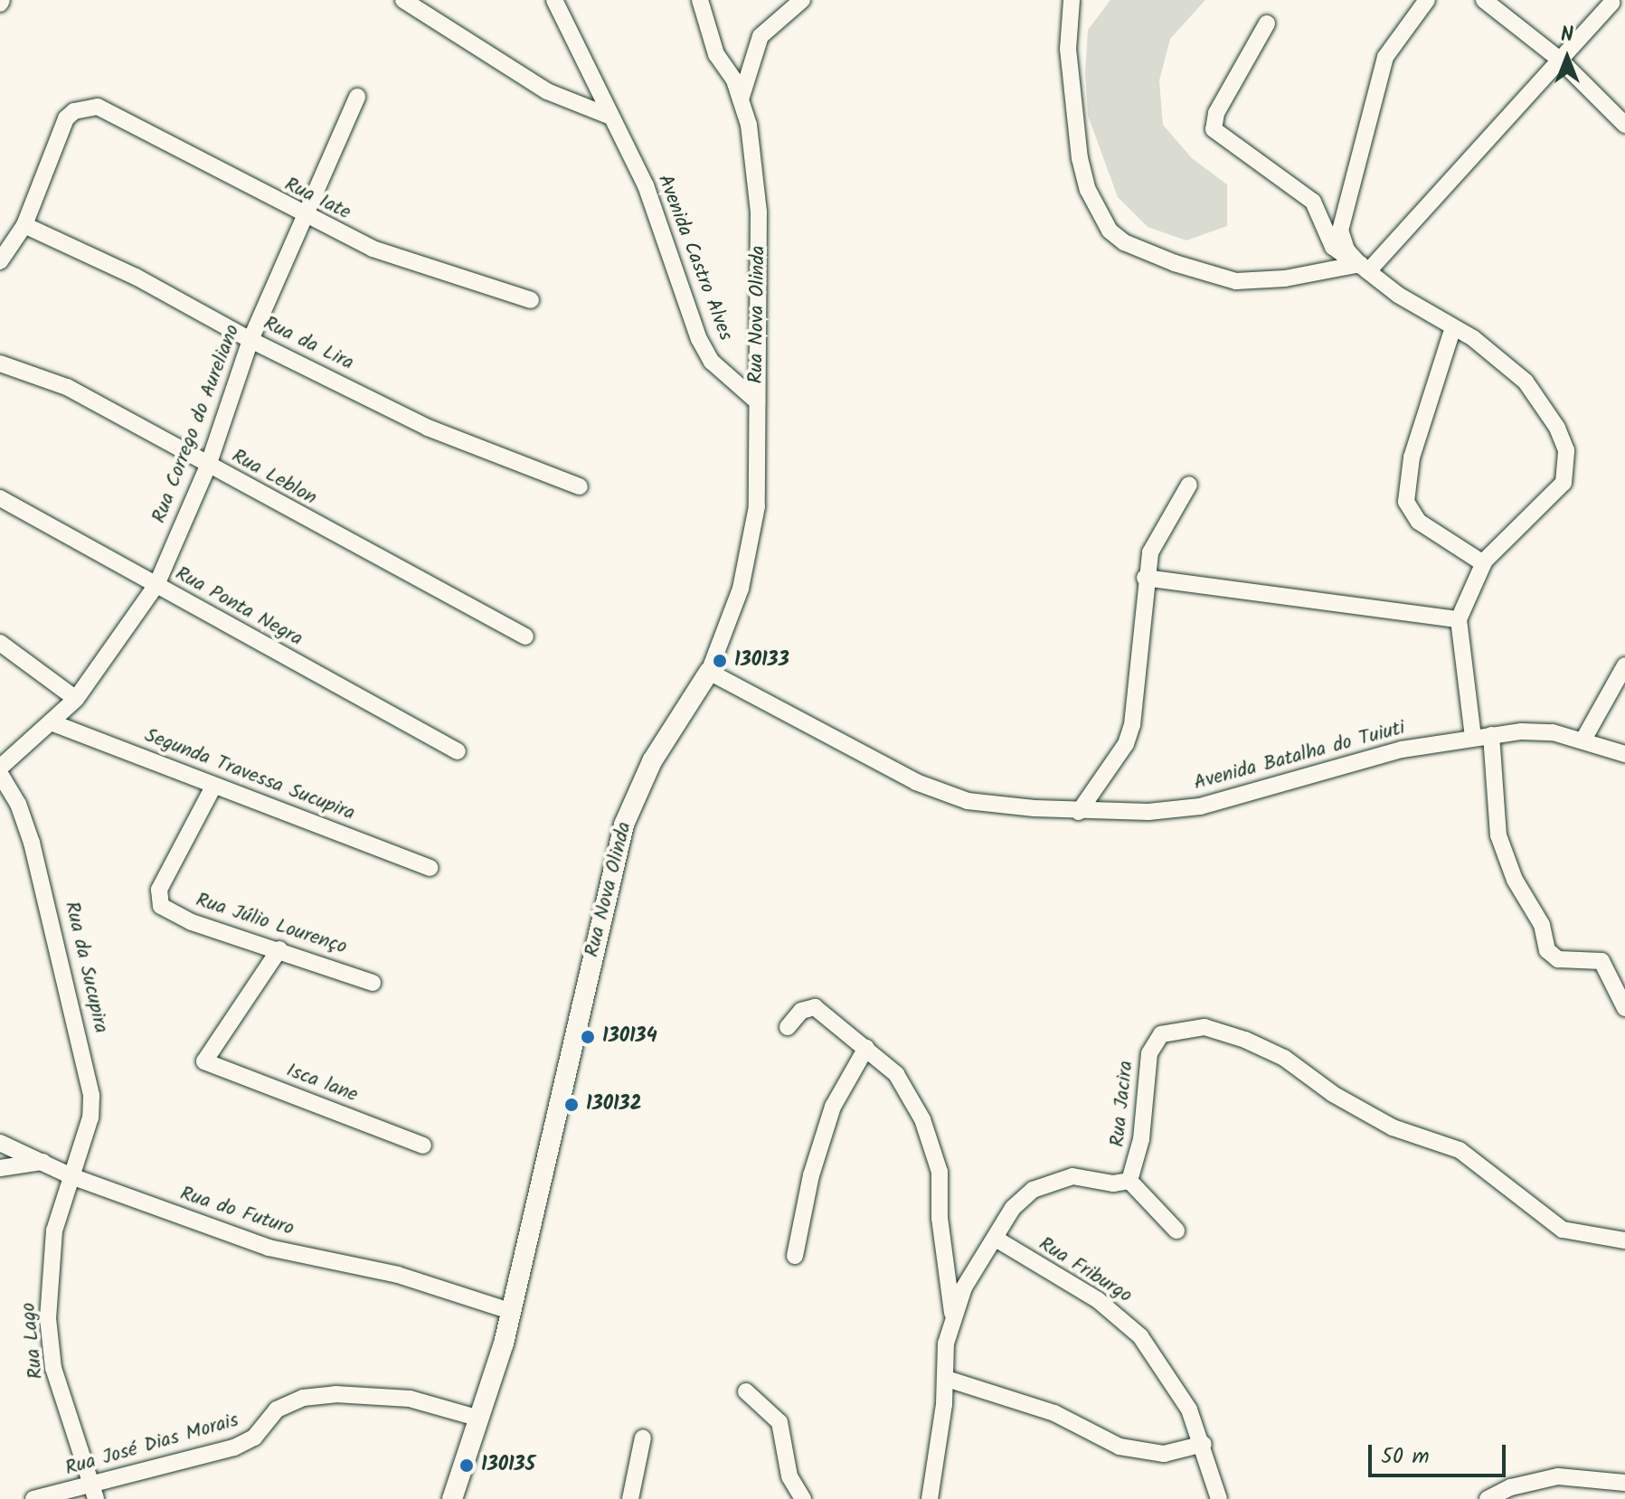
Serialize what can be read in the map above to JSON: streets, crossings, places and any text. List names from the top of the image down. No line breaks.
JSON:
{"streets":{"street":["Rua Iate","Avenida Castro Alves","Rua Nova Olinda","Rua da Lira","Rua Corrego do Aureliano","Rua Leblon","Rua Ponta Negra","Avenida Batalha do Tuiuti","Segunda Travessa Sucupira","Rua Júlio Lourenço","Rua da Sucupira","Isca lane","Rua Jacira","Rua do Futuro","Rua Friburgo","Rua Lago","Rua José Dias Morais"]},"crossings":[["Rua Iate","Rua da Lira"],["Rua Iate","Rua Corrego do Aureliano"],["Avenida Castro Alves","Rua Nova Olinda"],["Rua Nova Olinda","Avenida Batalha do Tuiuti"],["Rua Nova Olinda","Rua do Futuro"],["Rua Nova Olinda","Rua José Dias Morais"],["Rua da Lira","Rua Corrego do Aureliano"],["Rua Corrego do Aureliano","Rua Leblon"],["Rua Corrego do Aureliano","Rua Ponta Negra"],["Rua Corrego do Aureliano","Segunda Travessa Sucupira"],["Segunda Travessa Sucupira","Rua Júlio Lourenço"],["Rua Júlio Lourenço","Isca lane"],["Rua da Sucupira","Rua do Futuro"],["Rua da Sucupira","Rua Lago"],["Rua do Futuro","Rua Lago"],["Rua Lago","Rua José Dias Morais"]],"places":["130133","130134","130132","130135"],"scale_bar":"50 m","north":"top"}
